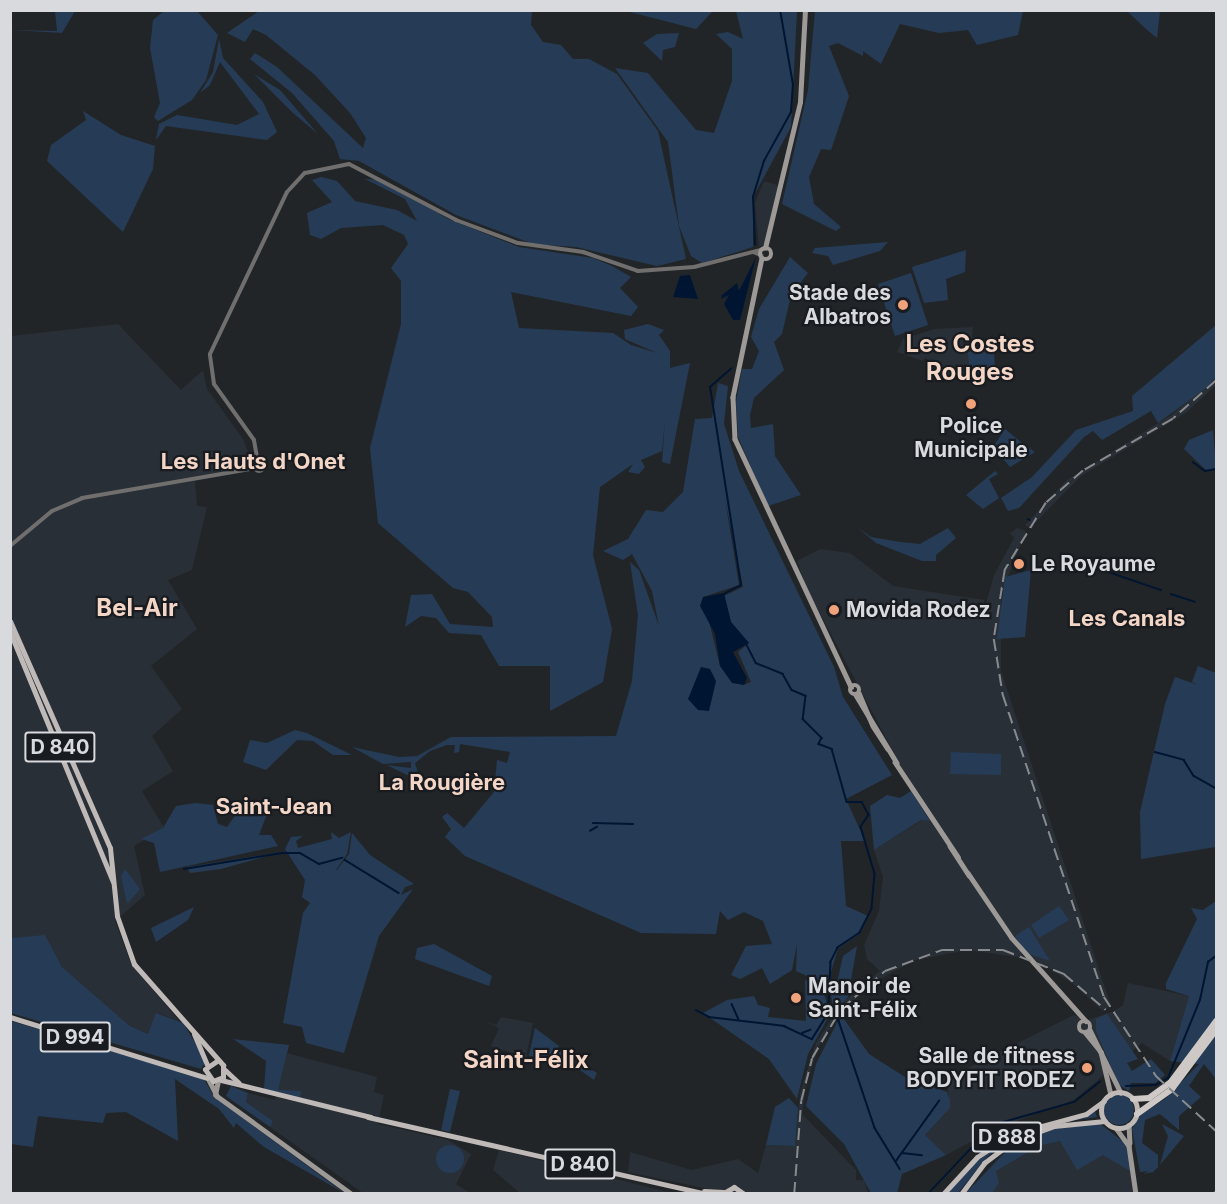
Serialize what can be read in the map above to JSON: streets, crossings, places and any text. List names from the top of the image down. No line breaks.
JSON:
{"streets":{"main road":["D 840","D 994","D 888"]},"crossings":[["D 840","D 994"]],"districts":["Les Costes Rouges","Les Hauts d'Onet","Bel-Air","Les Canals","La Rougière","Saint-Jean","Saint-Félix"],"places":["Stade des Albatros","Police Municipale","Le Royaume","Movida Rodez","Manoir de Saint-Félix","Salle de fitness BODYFIT RODEZ"]}
